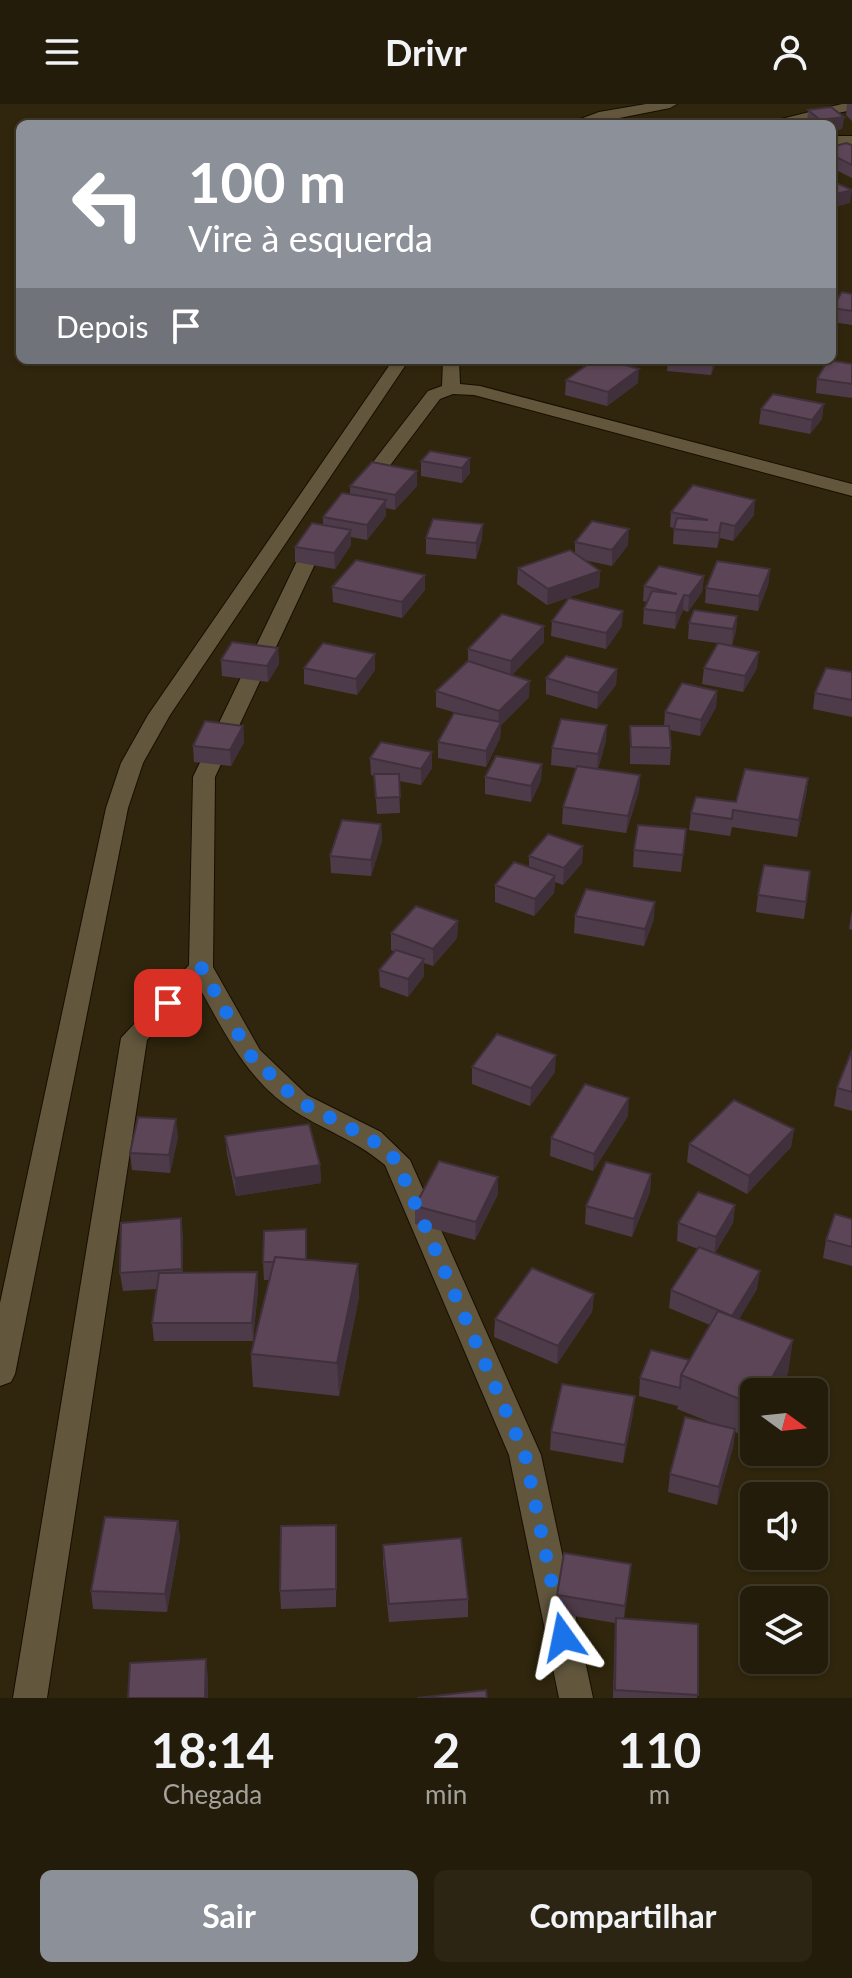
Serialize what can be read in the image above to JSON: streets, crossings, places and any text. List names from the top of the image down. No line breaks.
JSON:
{"north":"right","page":{"header":"Drivr","turn":["100 m","Vire à esquerda"],"then":"Depois","eta":["18:14","Chegada","2","min","110","m"],"buttons":["Sair","Compartilhar"]}}
